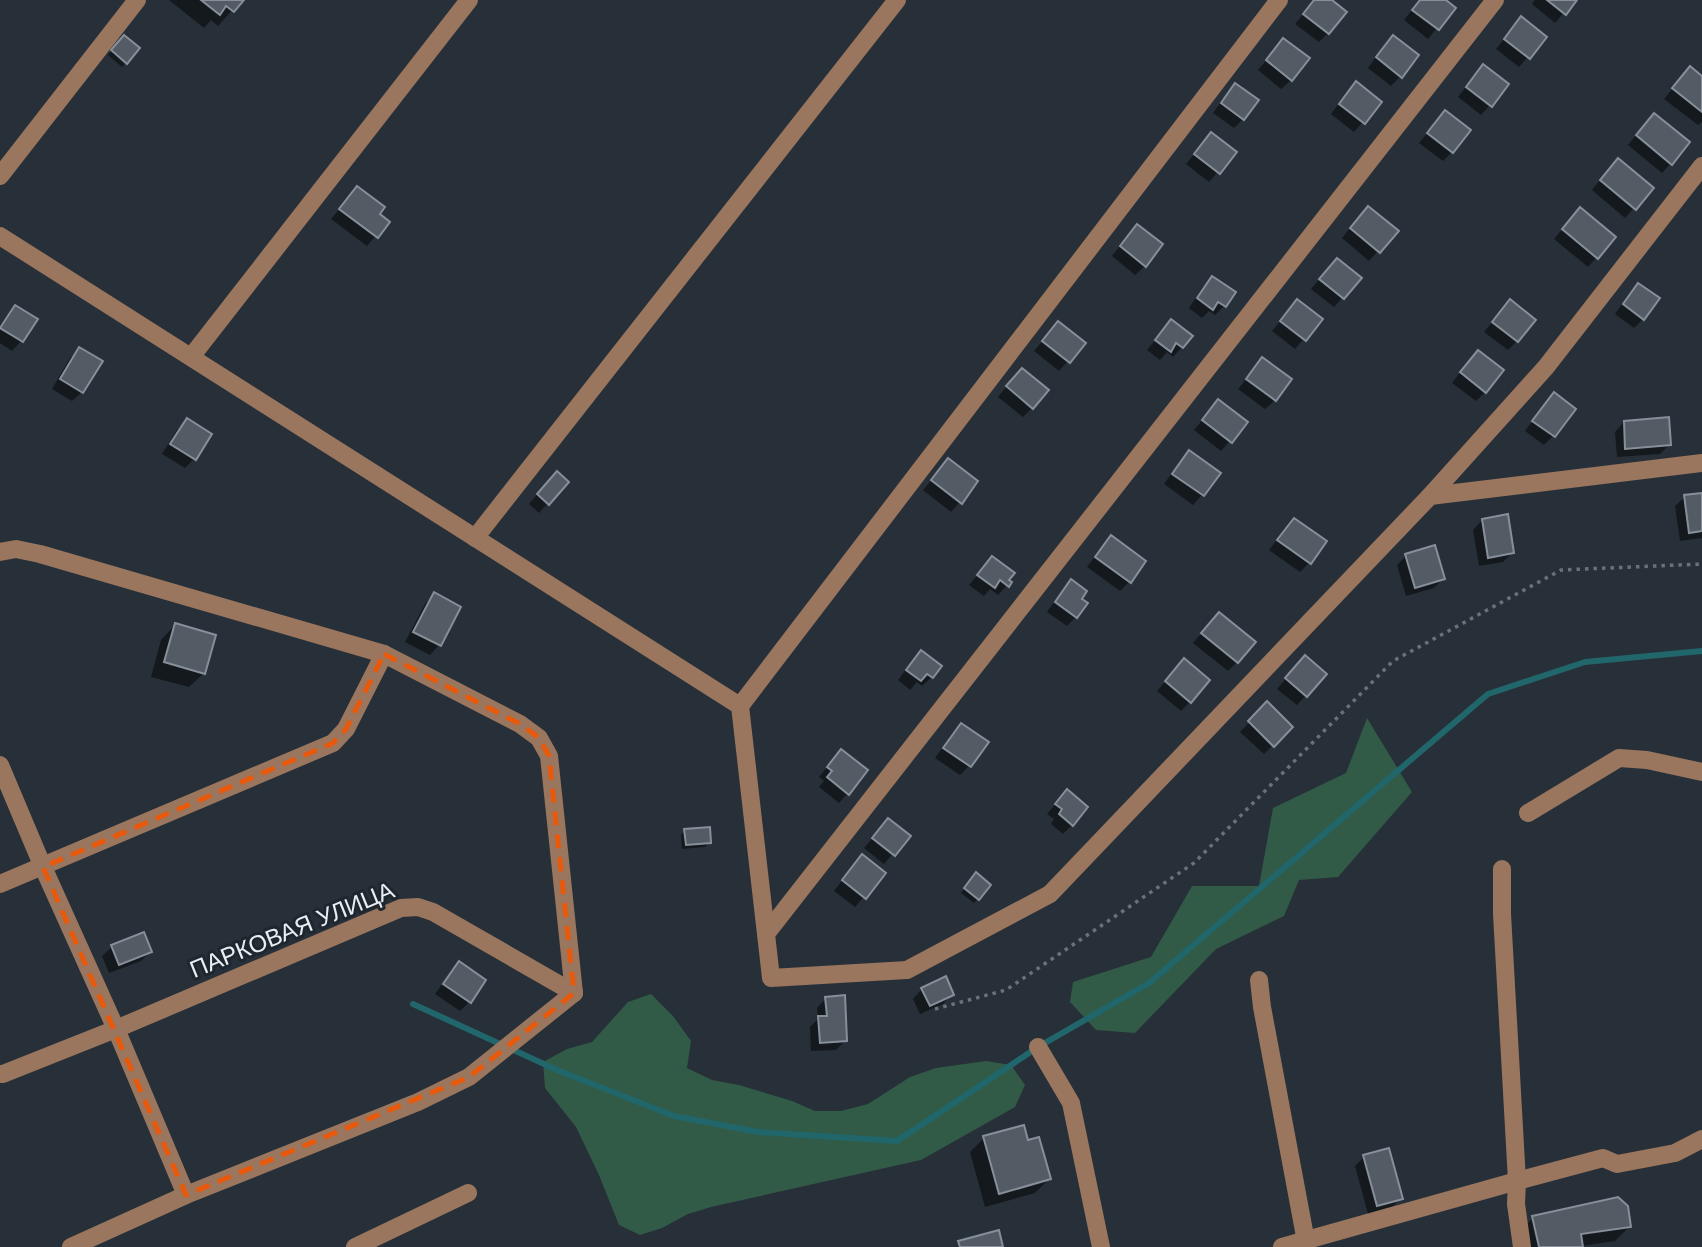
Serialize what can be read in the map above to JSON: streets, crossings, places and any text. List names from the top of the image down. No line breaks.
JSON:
{"streets":{"street":["ПАРКОВАЯ УЛИЦА"]}}
